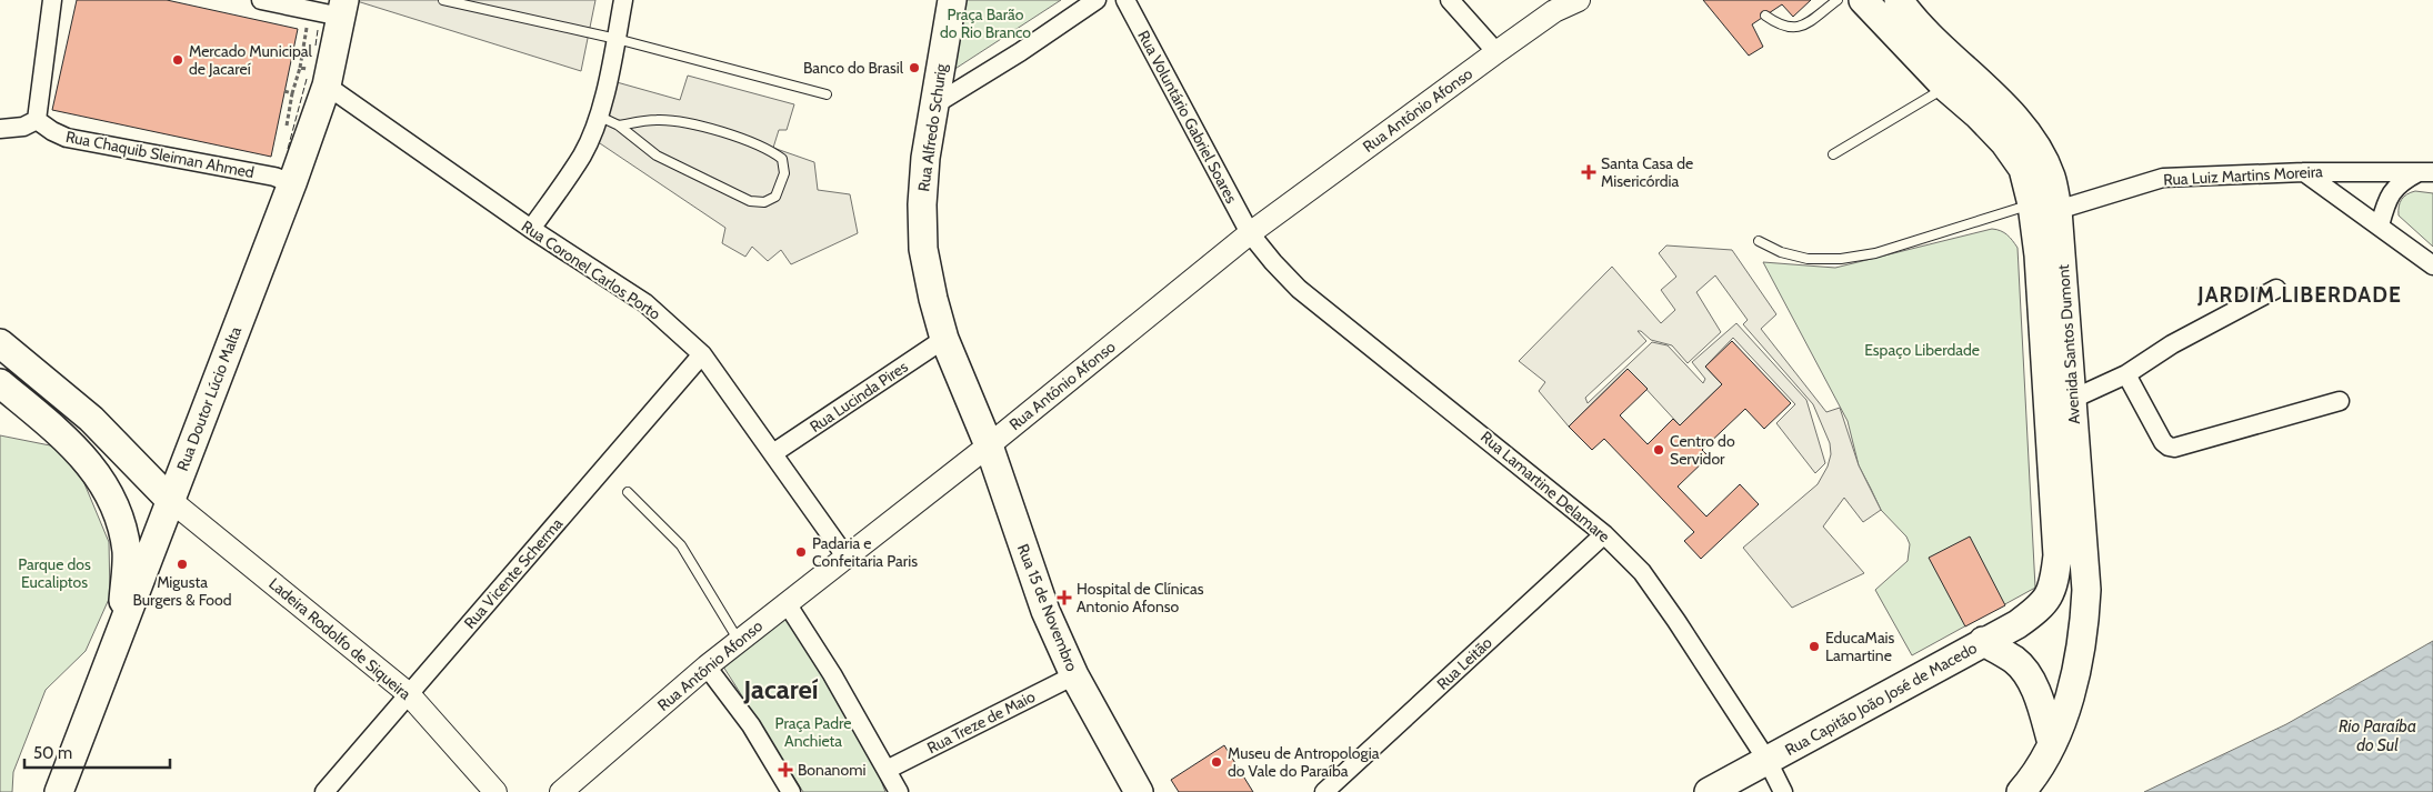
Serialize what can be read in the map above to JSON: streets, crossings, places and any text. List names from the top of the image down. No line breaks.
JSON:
{"streets":{"main road":["Rua Alfredo Schurig","Avenida Santos Dumont","Rua Doutor Lúcio Malta","Rua 15 de Novembro","Rua Capitão João José de Macedo"],"street":["Rua Antônio Afonso","Rua Voluntário Gabriel Soares","Rua Chaquib Sleiman Ahmed","Rua Luiz Martins Moreira","Rua Coronel Carlos Porto","Rua Lucinda Pires","Rua Lamartine Delamare","Rua Vicente Scherma","Ladeira Rodolfo de Siqueira","Rua Leitão","Rua Treze de Maio"]},"crossings":[["Rua Antônio Afonso","Rua Voluntário Gabriel Soares"],["Rua Antônio Afonso","Rua Alfredo Schurig"],["Rua Antônio Afonso","Rua Coronel Carlos Porto"],["Rua Antônio Afonso","Rua Lamartine Delamare"],["Rua Antônio Afonso","Rua 15 de Novembro"],["Rua Voluntário Gabriel Soares","Rua Lamartine Delamare"],["Rua Alfredo Schurig","Rua Lucinda Pires"],["Rua Alfredo Schurig","Rua 15 de Novembro"],["Rua Chaquib Sleiman Ahmed","Rua Doutor Lúcio Malta"],["Rua Luiz Martins Moreira","Avenida Santos Dumont"],["Rua Coronel Carlos Porto","Rua Lucinda Pires"],["Rua Coronel Carlos Porto","Rua Doutor Lúcio Malta"],["Rua Coronel Carlos Porto","Rua Vicente Scherma"],["Avenida Santos Dumont","Rua Capitão João José de Macedo"],["Rua Doutor Lúcio Malta","Ladeira Rodolfo de Siqueira"],["Rua Lamartine Delamare","Rua Leitão"],["Rua Lamartine Delamare","Rua Capitão João José de Macedo"],["Rua Vicente Scherma","Ladeira Rodolfo de Siqueira"],["Rua 15 de Novembro","Rua Treze de Maio"]],"districts":["JARDIM LIBERDADE","Jacareí"],"water":["Rio Paraíba do Sul"],"parks":["Praça Barão do Rio Branco","Espaço Liberdade","Parque dos Eucaliptos","Praça Padre Anchieta"],"places":{"other":["Mercado Municipal de Jacareí","Banco do Brasil","Centro do Servidor","Padaria e Confeitaria Paris","Migusta Burgers & Food","EducaMais Lamartine","Museu de Antropologia do Vale do Paraíba"],"health":["Santa Casa de Misericórdia","Hospital de Clínicas Antonio Afonso","Bonanomi"]},"scale_bar":"50 m"}
